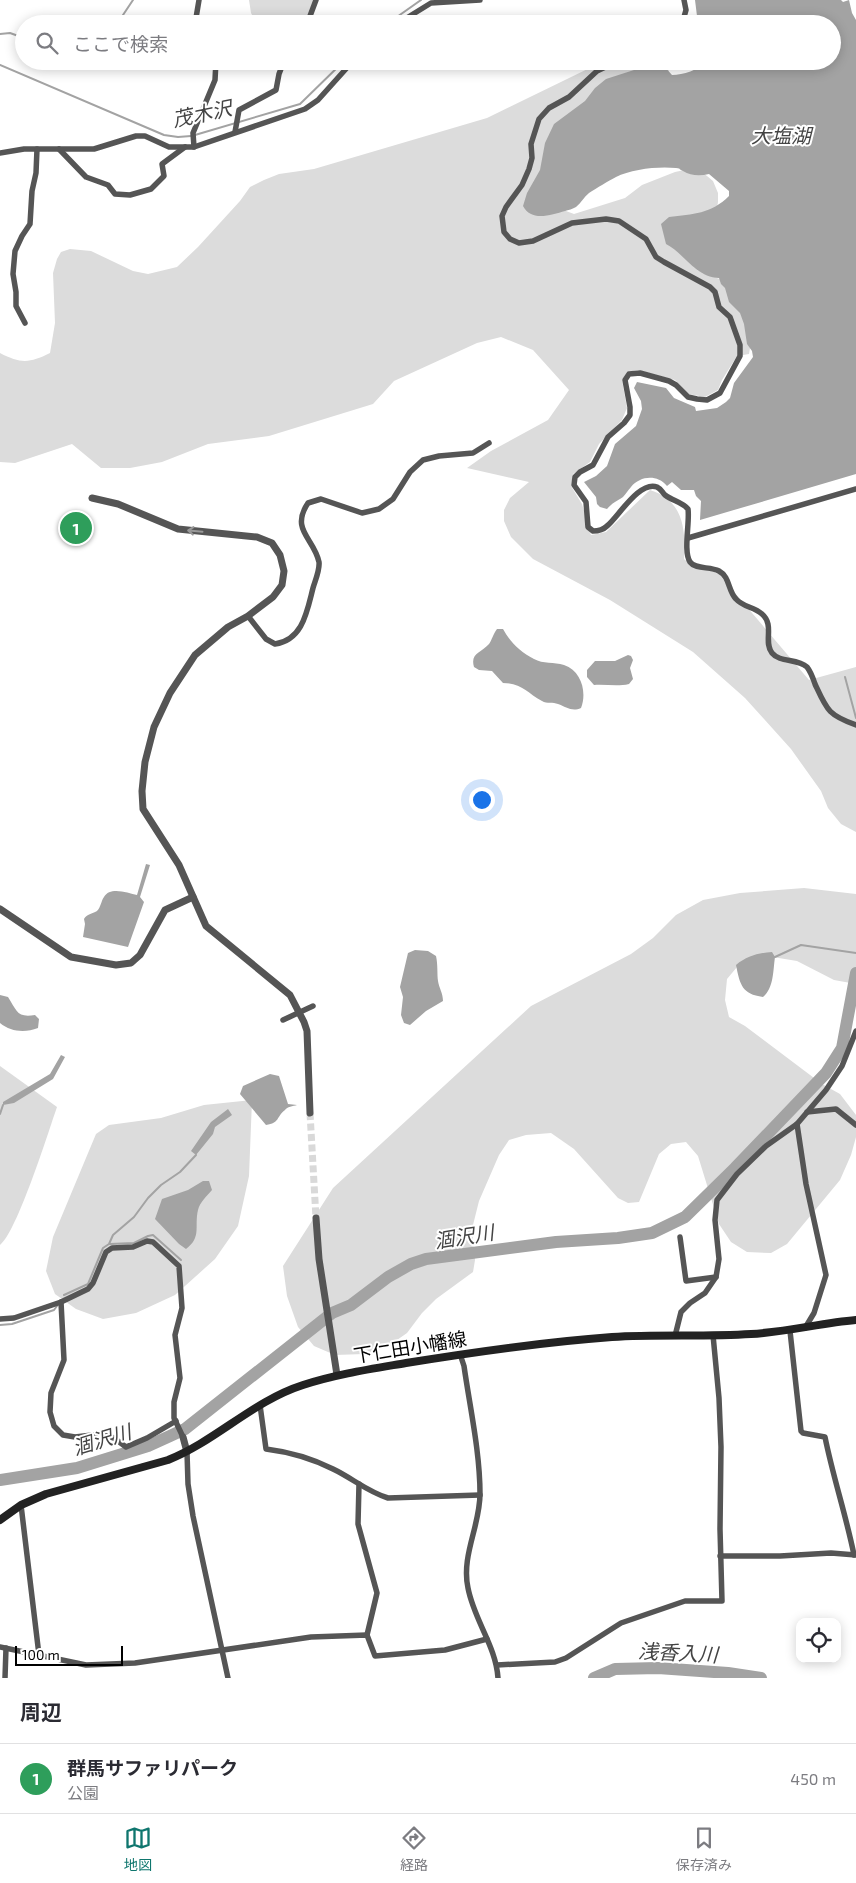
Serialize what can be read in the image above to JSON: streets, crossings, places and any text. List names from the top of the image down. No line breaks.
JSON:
{"streets":{"main road":["下仁田小幡線"]},"water":["茂木沢","大塩湖","涸沢川","浅香入川"],"scale_bar":"100 m","page":{"search":"ここで検索","pins":"1","scale":"100 m","heading":"周辺","list":[{"mark":"1","name":"群馬サファリパーク","note":"公園","value":"450 m"}],"nav":["地図","経路","保存済み"]}}
